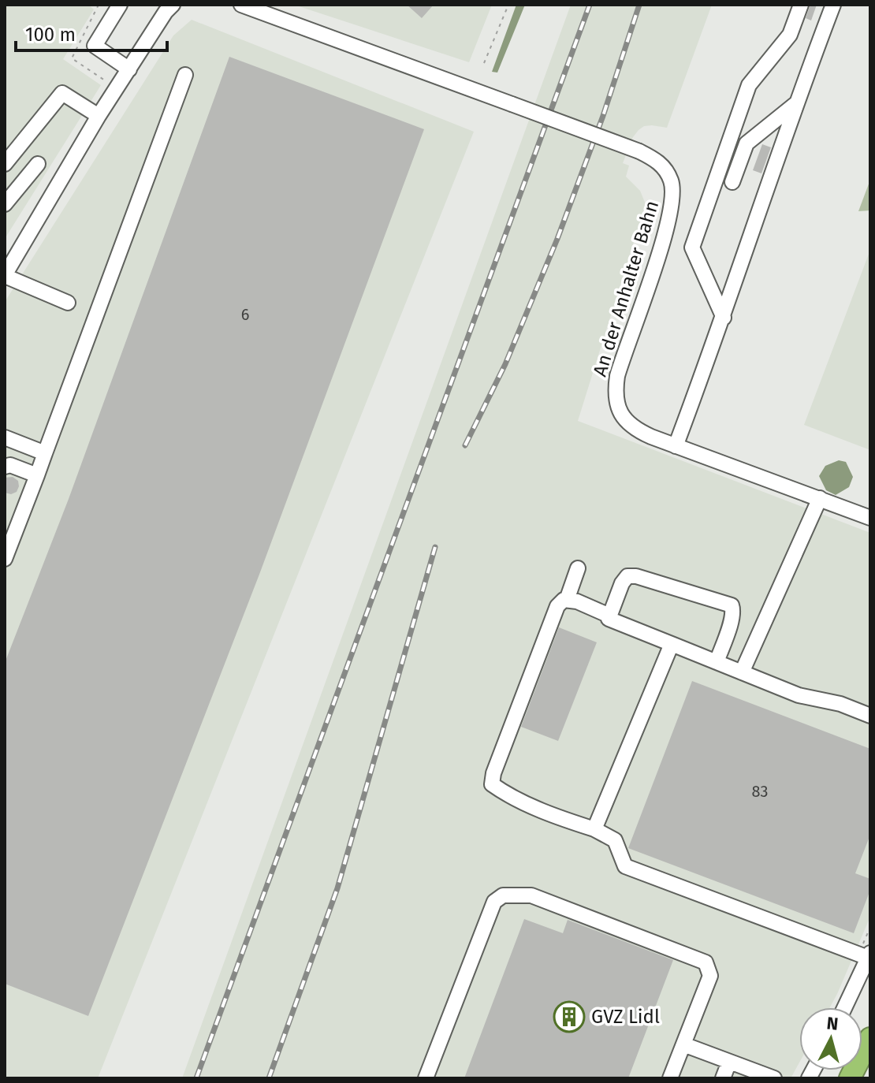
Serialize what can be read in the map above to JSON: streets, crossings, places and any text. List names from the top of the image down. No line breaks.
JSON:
{"streets":{"street":["An der Anhalter Bahn"]},"places":{"building":["GVZ Lidl"]},"house_numbers":["6","83"],"scale_bar":"100 m","north":"top"}
